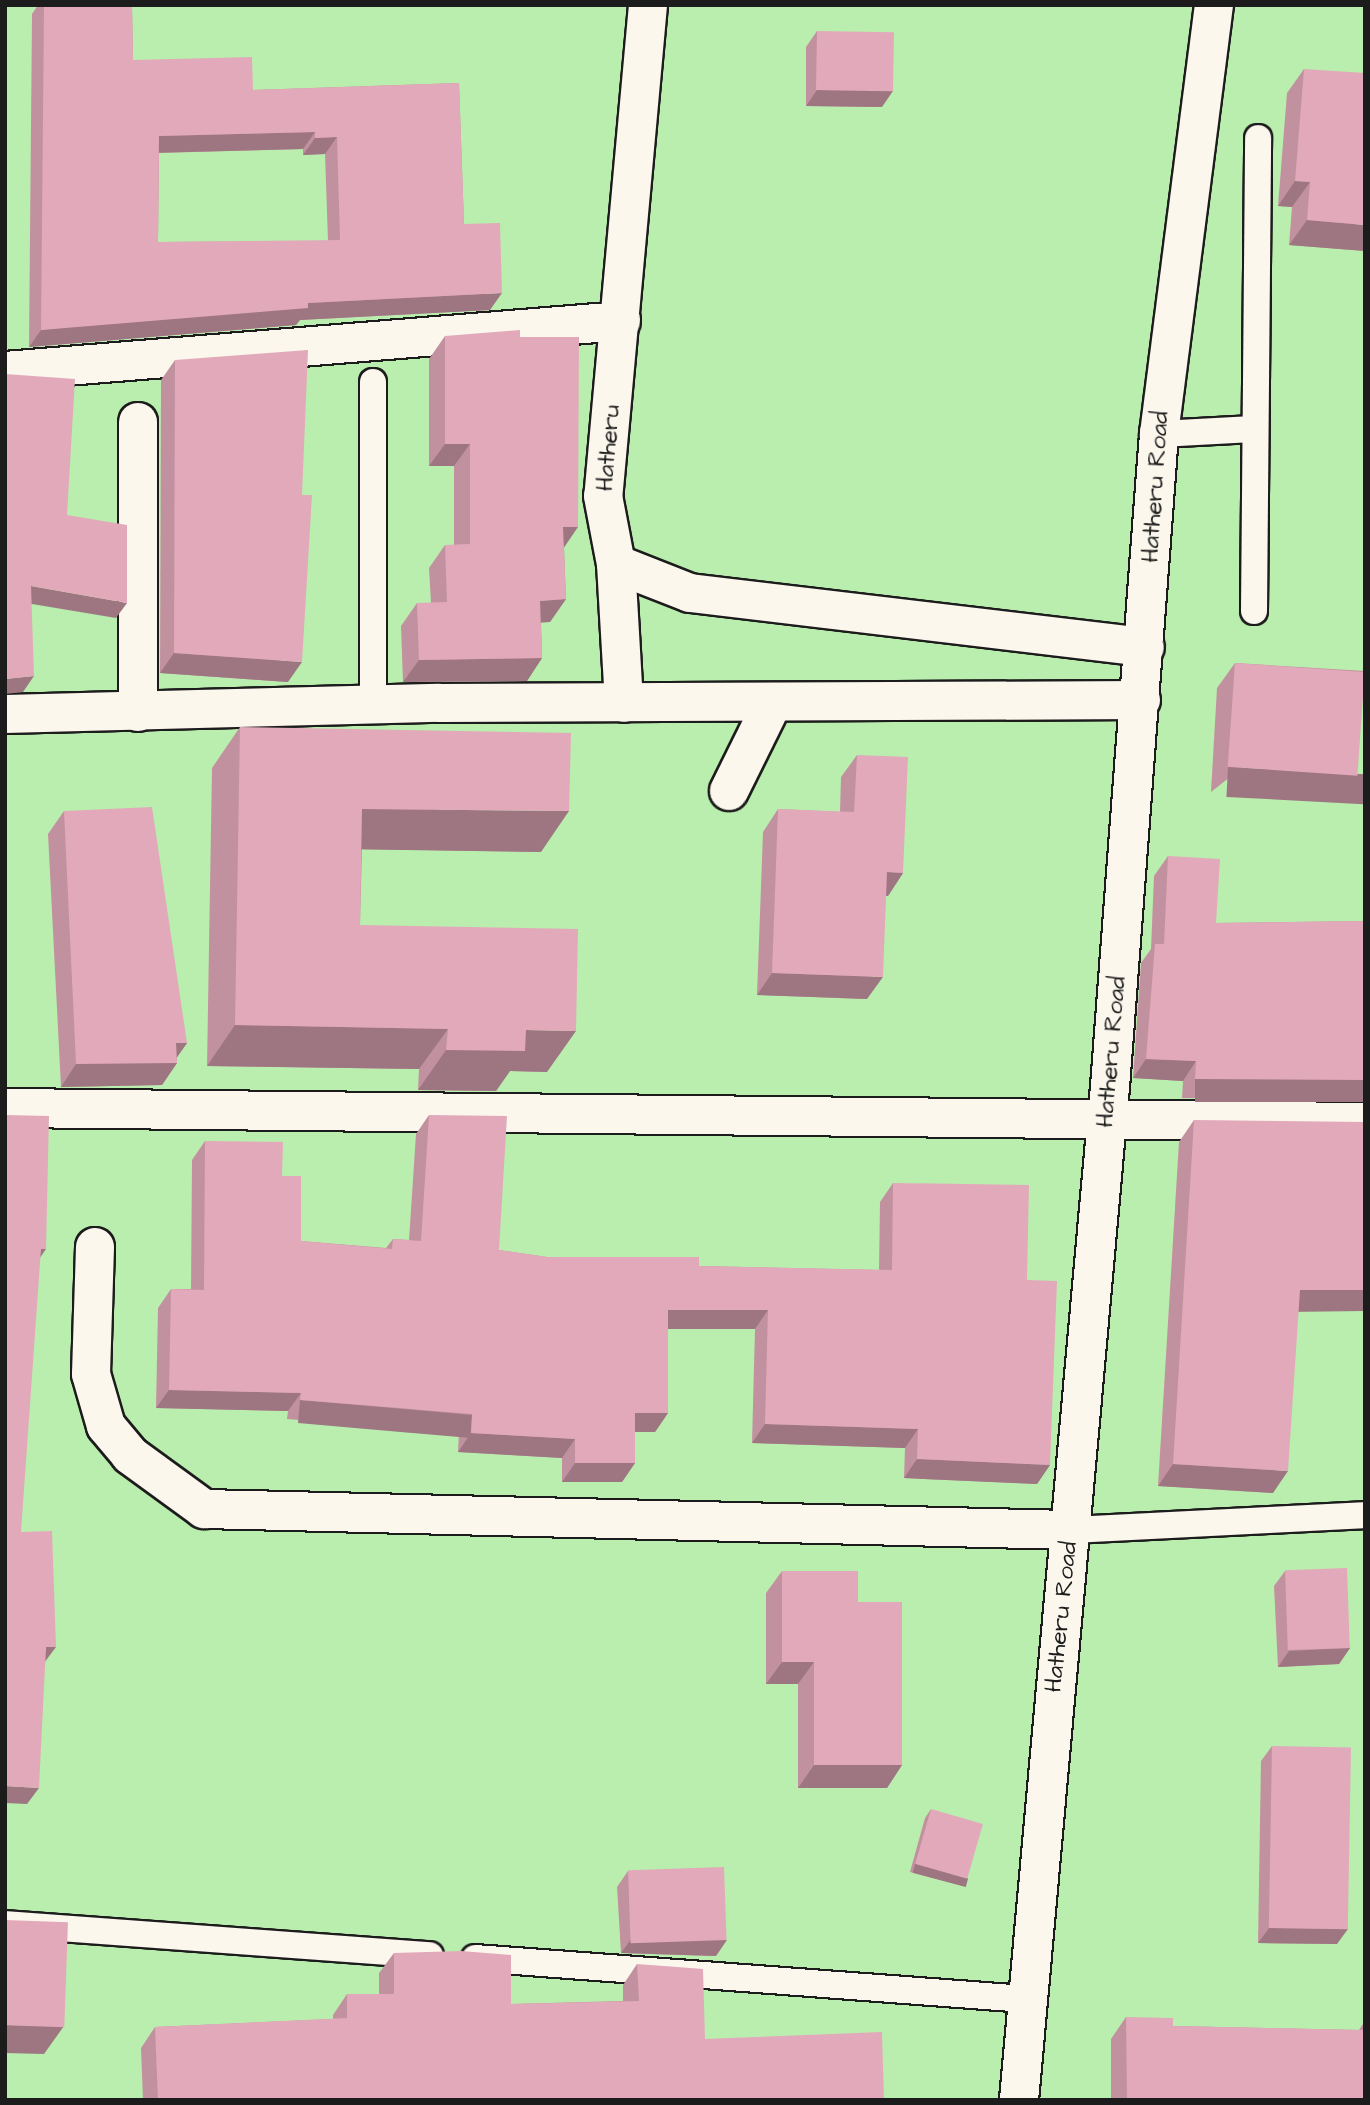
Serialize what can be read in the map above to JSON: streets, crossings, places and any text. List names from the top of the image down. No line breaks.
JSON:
{"streets":{"street":["Hatheru","Hatheru Road"]}}
